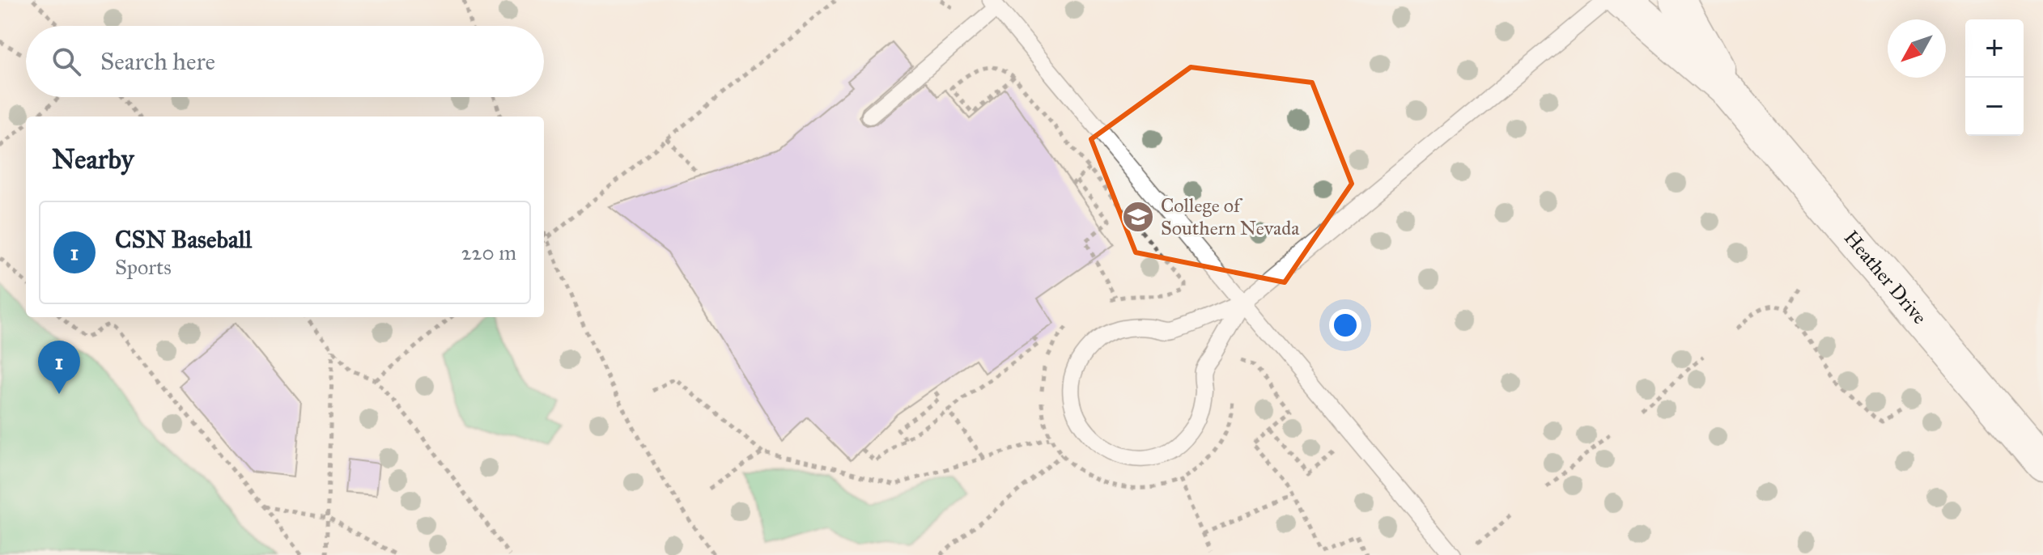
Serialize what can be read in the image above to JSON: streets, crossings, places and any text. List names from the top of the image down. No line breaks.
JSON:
{"streets":{"street":["Heather Drive"]},"places":{"school or university":["College of Southern Nevada"]},"north":"bottom left","page":{"map_buttons":["+","−"],"search":"Search here","heading":"Nearby","list":[{"mark":"1","name":"CSN Baseball","note":"Sports","value":"220 m"}],"pins":"1"}}
